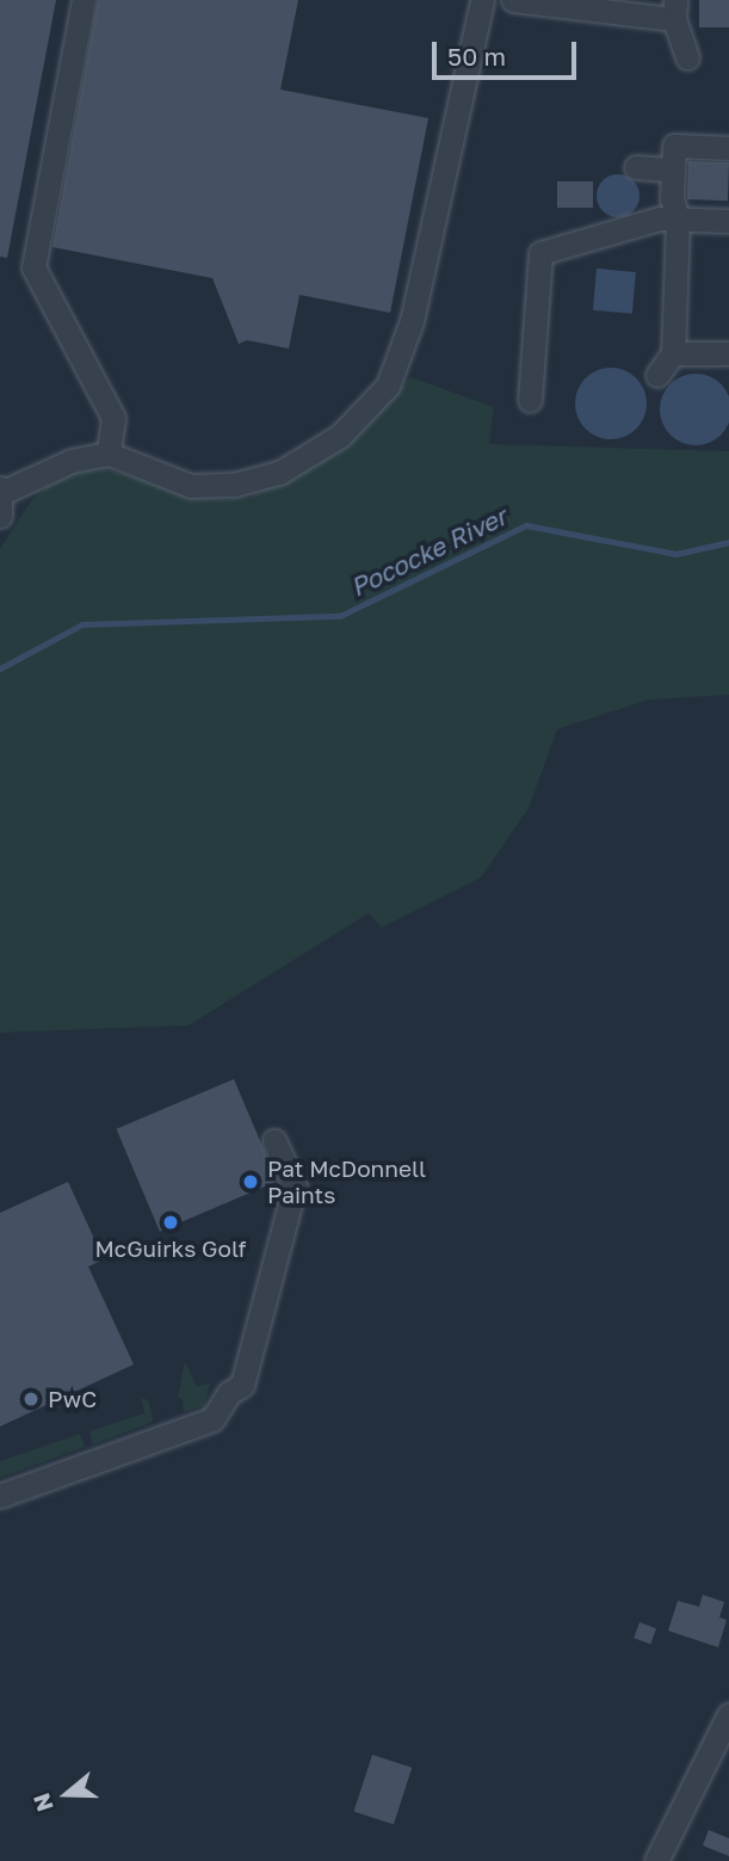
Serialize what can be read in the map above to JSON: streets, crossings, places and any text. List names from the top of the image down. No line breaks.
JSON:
{"water":["Pococke River"],"places":["Pat McDonnell Paints","McGuirks Golf","PwC"],"scale_bar":"50 m","north":"left"}
